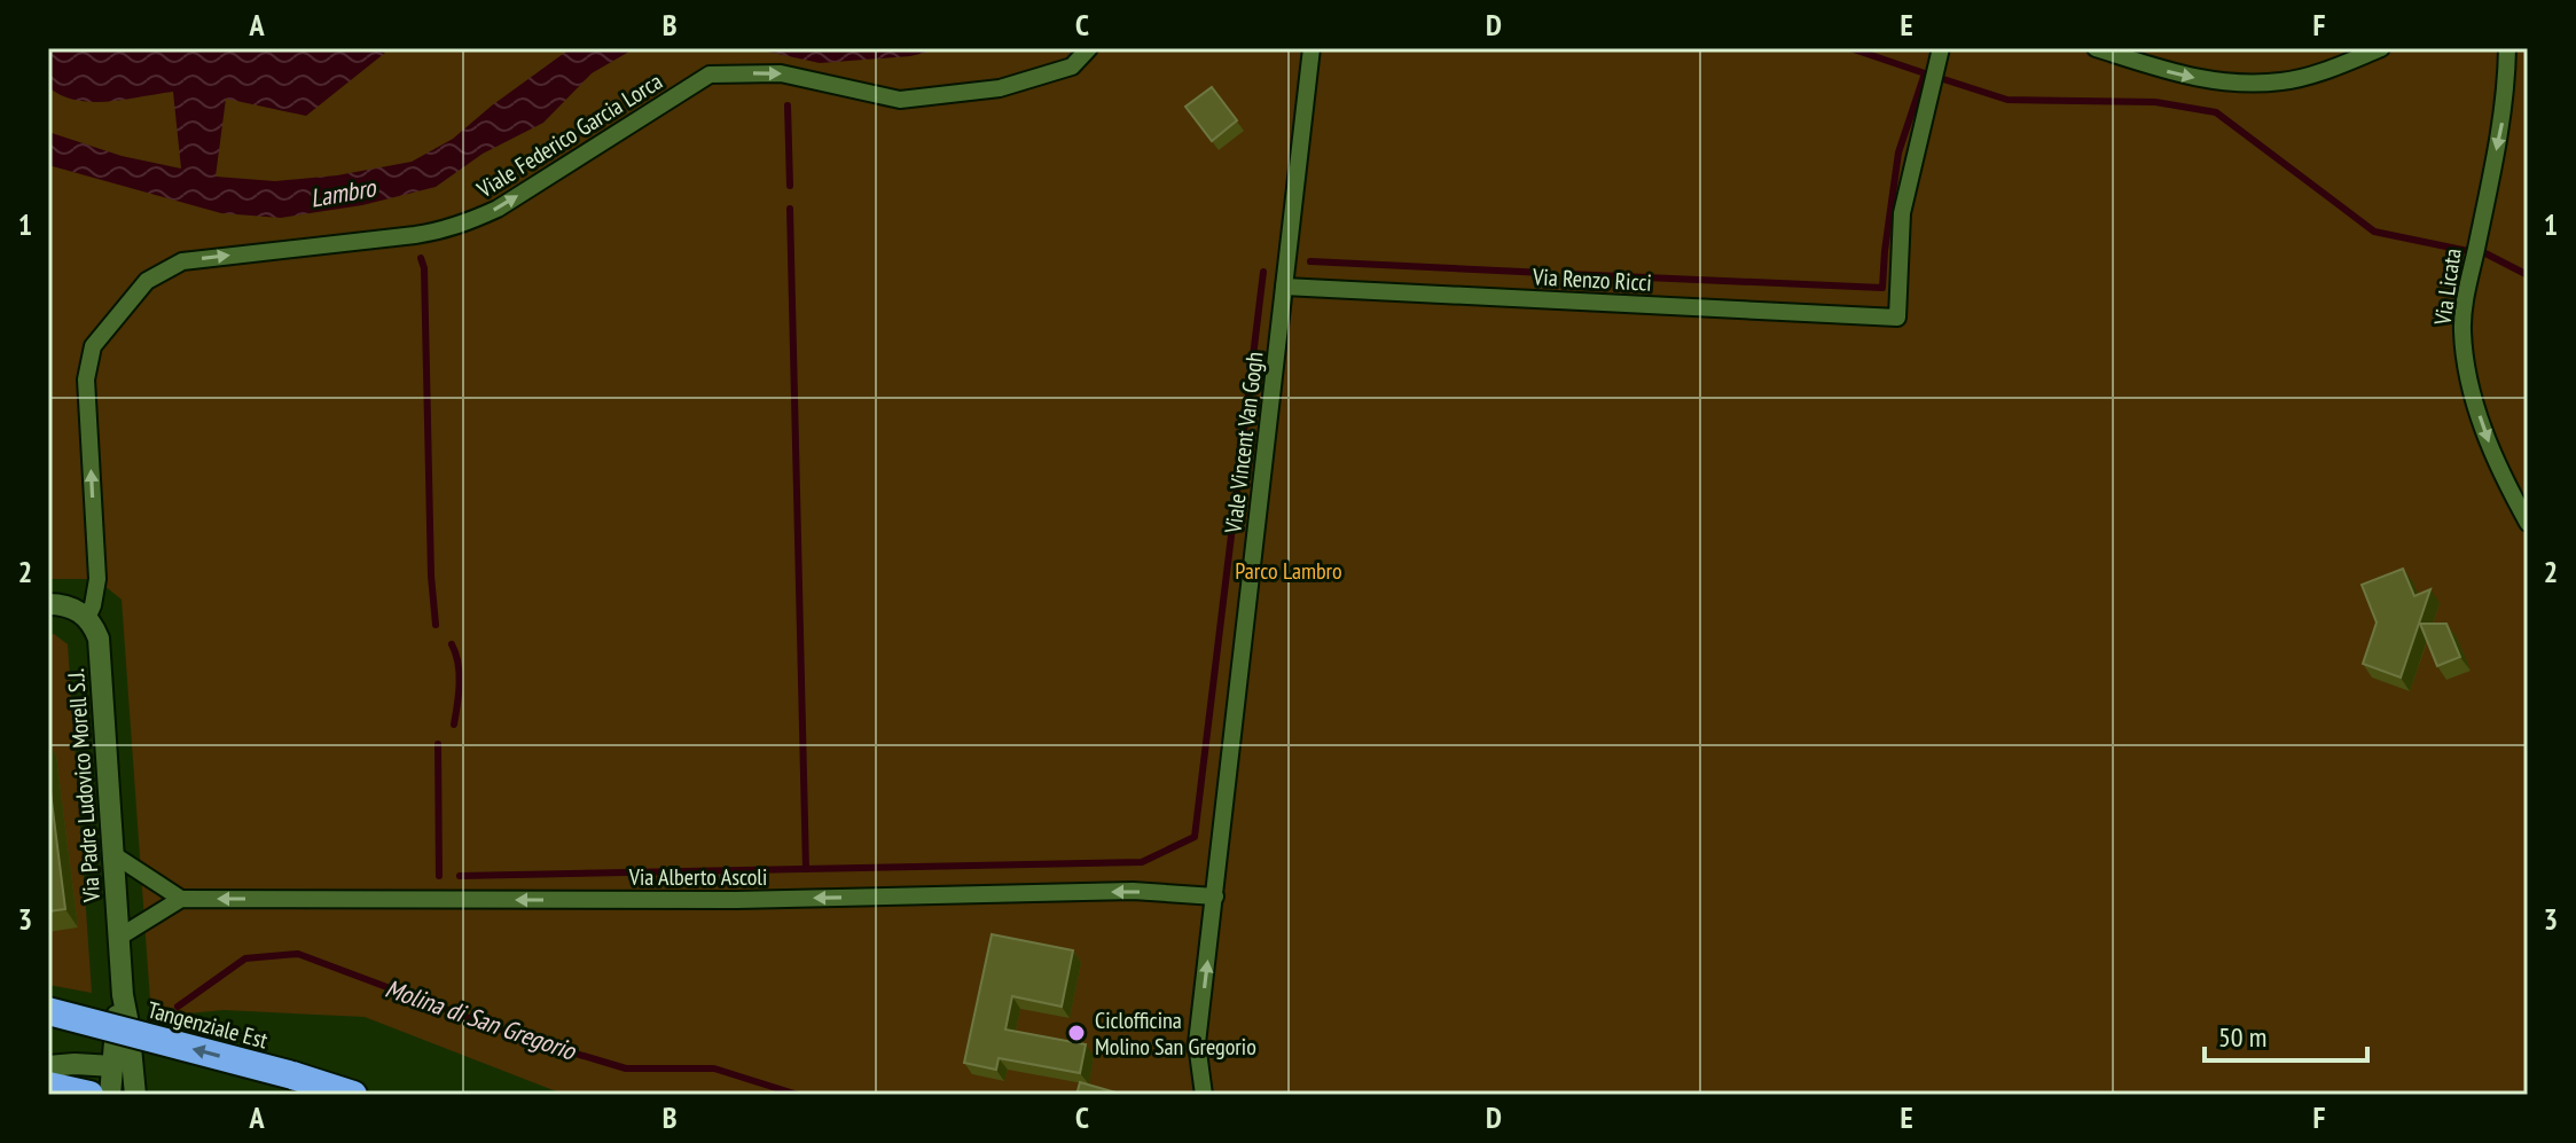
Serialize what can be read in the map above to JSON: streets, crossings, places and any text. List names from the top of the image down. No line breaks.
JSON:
{"streets":{"highway":["Tangenziale Est"],"street":["Viale Federico Garcia Lorca","Via Renzo Ricci","Via Licata","Viale Vincent Van Gogh","Via Padre Ludovico Morell S.J.","Via Alberto Ascoli"]},"crossings":[["Viale Federico Garcia Lorca","Via Padre Ludovico Morell S.J."],["Via Renzo Ricci","Viale Vincent Van Gogh"],["Viale Vincent Van Gogh","Via Alberto Ascoli"]],"one_way":["Viale Federico Garcia Lorca","Via Licata","Via Alberto Ascoli","Tangenziale Est"],"water":["Lambro","Molina di San Gregorio"],"parks":["Parco Lambro"],"places":["Ciclofficina Molino San Gregorio"],"scale_bar":"50 m","grid":{"columns":["A","B","C","D","E","F"],"rows":["1","2","3"]}}
